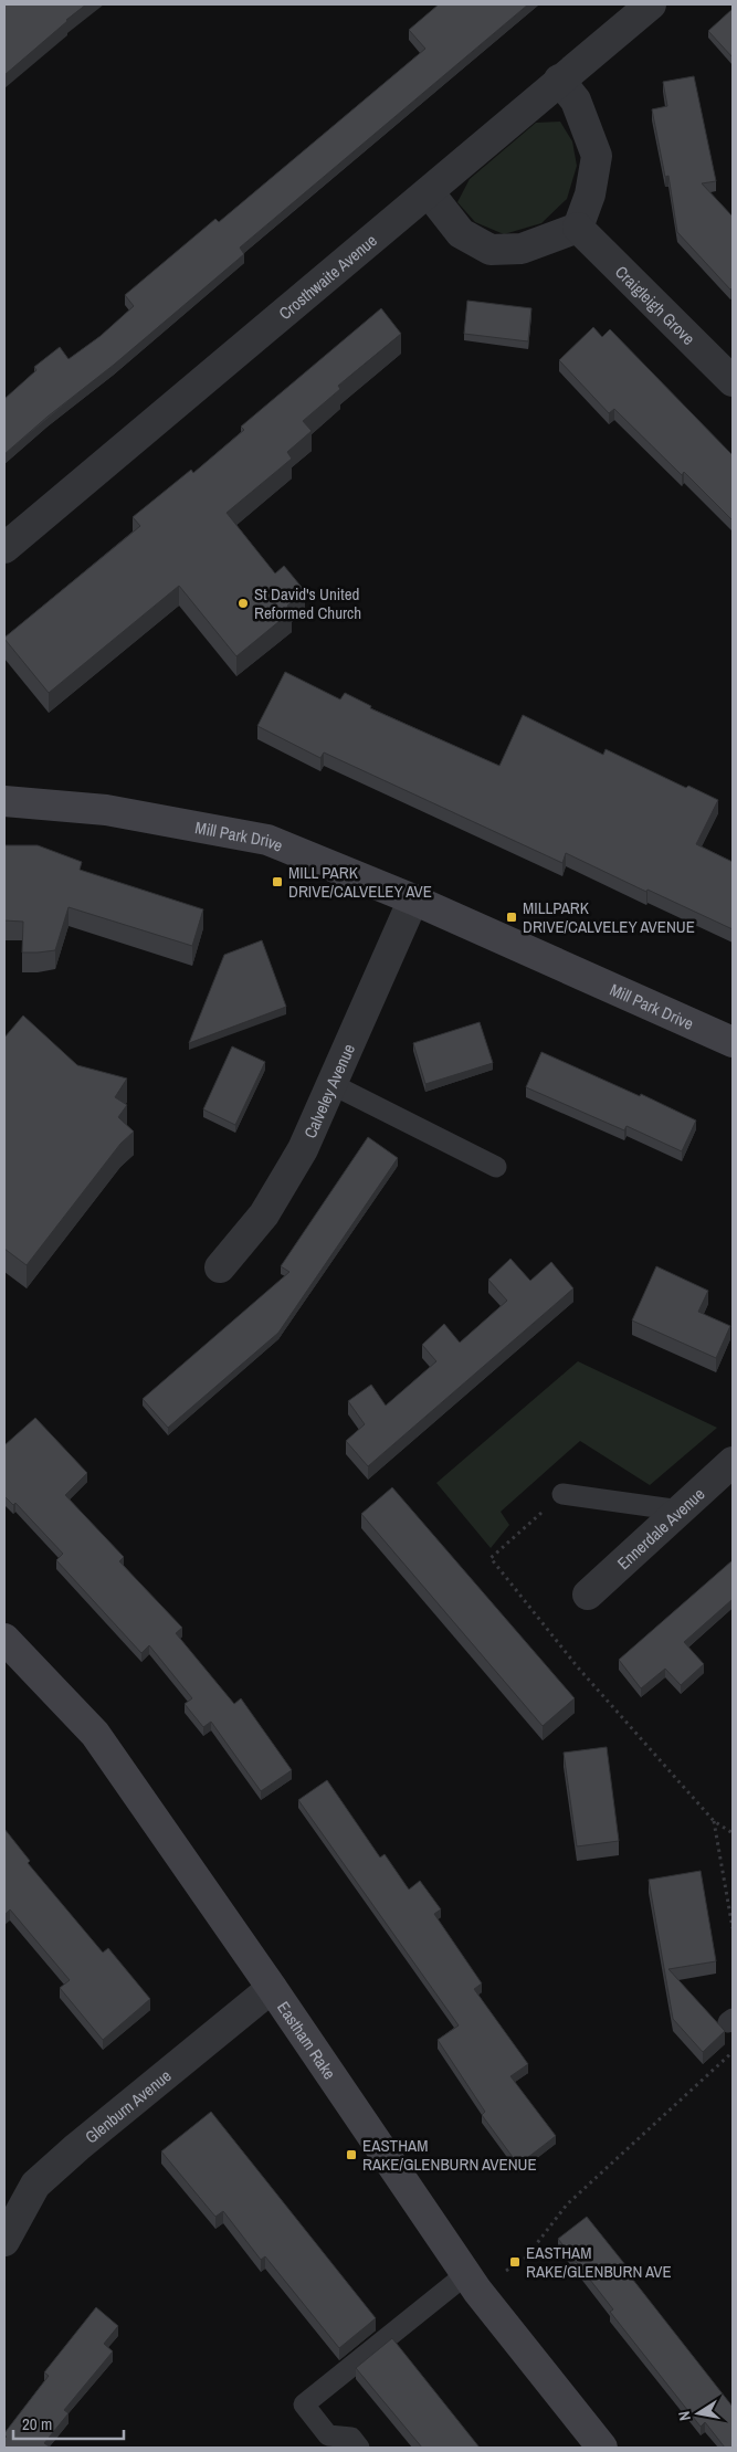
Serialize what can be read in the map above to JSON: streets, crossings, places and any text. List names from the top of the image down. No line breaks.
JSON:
{"streets":{"street":["Crosthwaite Avenue","Craigleigh Grove","Mill Park Drive","Calveley Avenue","Ennerdale Avenue","Eastham Rake","Glenburn Avenue"]},"crossings":[["Mill Park Drive","Calveley Avenue"],["Eastham Rake","Glenburn Avenue"]],"places":{"other":["St David's United Reformed Church"],"transit":["MILL PARK DRIVE/CALVELEY AVE","MILLPARK DRIVE/CALVELEY AVENUE","EASTHAM RAKE/GLENBURN AVENUE","EASTHAM RAKE/GLENBURN AVE"]},"scale_bar":"20 m","north":"left"}
